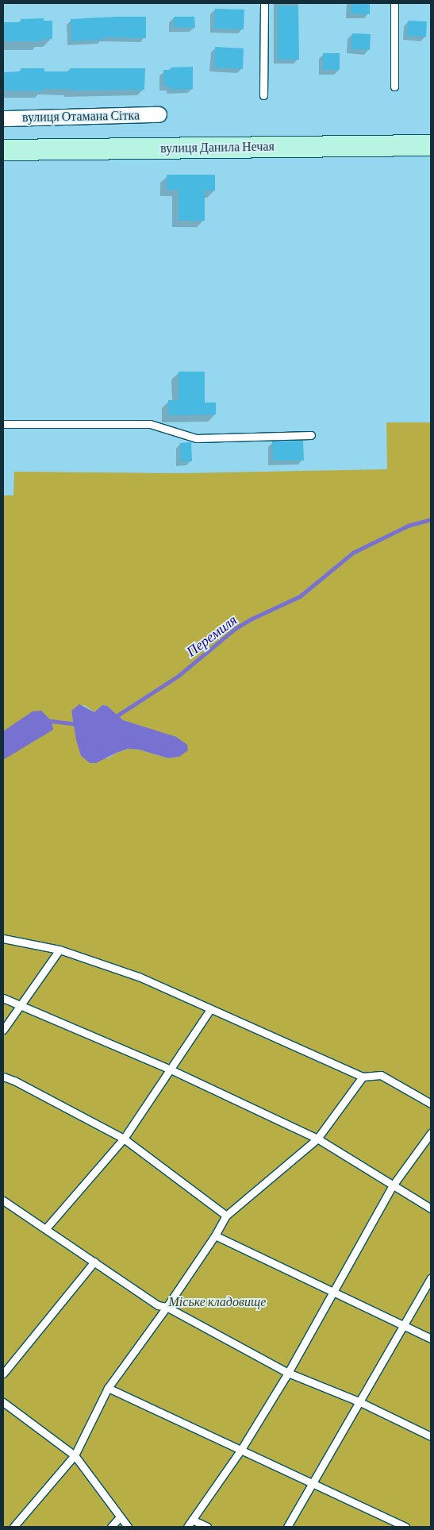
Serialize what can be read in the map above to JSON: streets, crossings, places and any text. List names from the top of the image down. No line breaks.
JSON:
{"streets":{"main road":["вулиця Данила Нечая"],"street":["вулиця Отамана Сітка"]},"water":["Перемиля"],"parks":["Міське кладовище"]}
